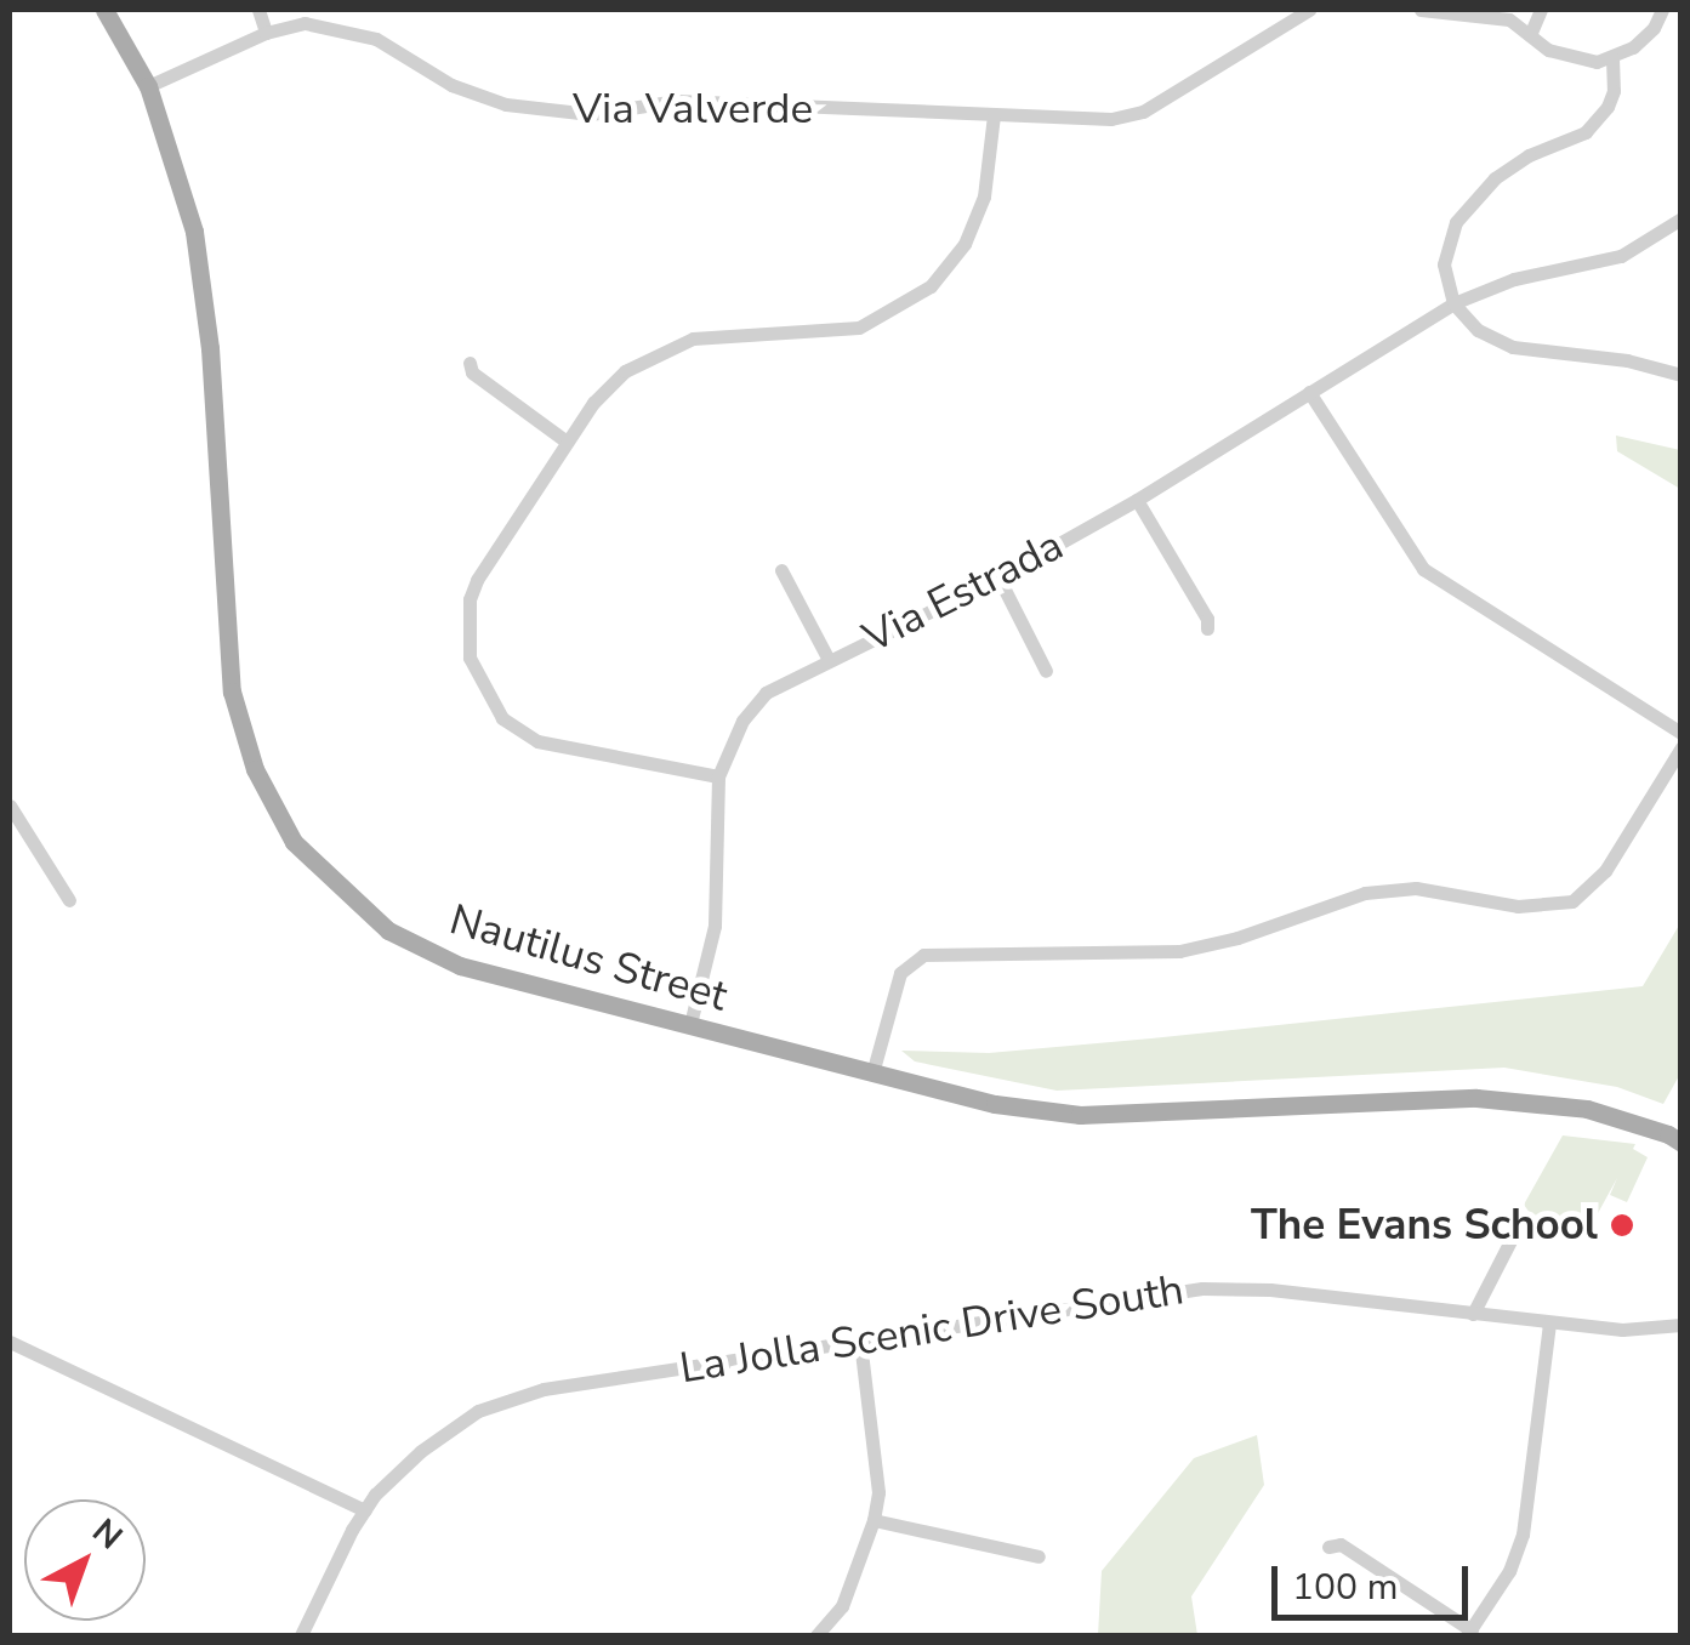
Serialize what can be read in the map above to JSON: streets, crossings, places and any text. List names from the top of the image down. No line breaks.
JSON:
{"streets":{"main road":["Nautilus Street"],"street":["Via Valverde","Via Estrada","La Jolla Scenic Drive South"]},"crossings":[["Via Valverde","Nautilus Street"],["Via Estrada","Nautilus Street"]],"places":["The Evans School"],"scale_bar":"100 m","north":"top right"}
